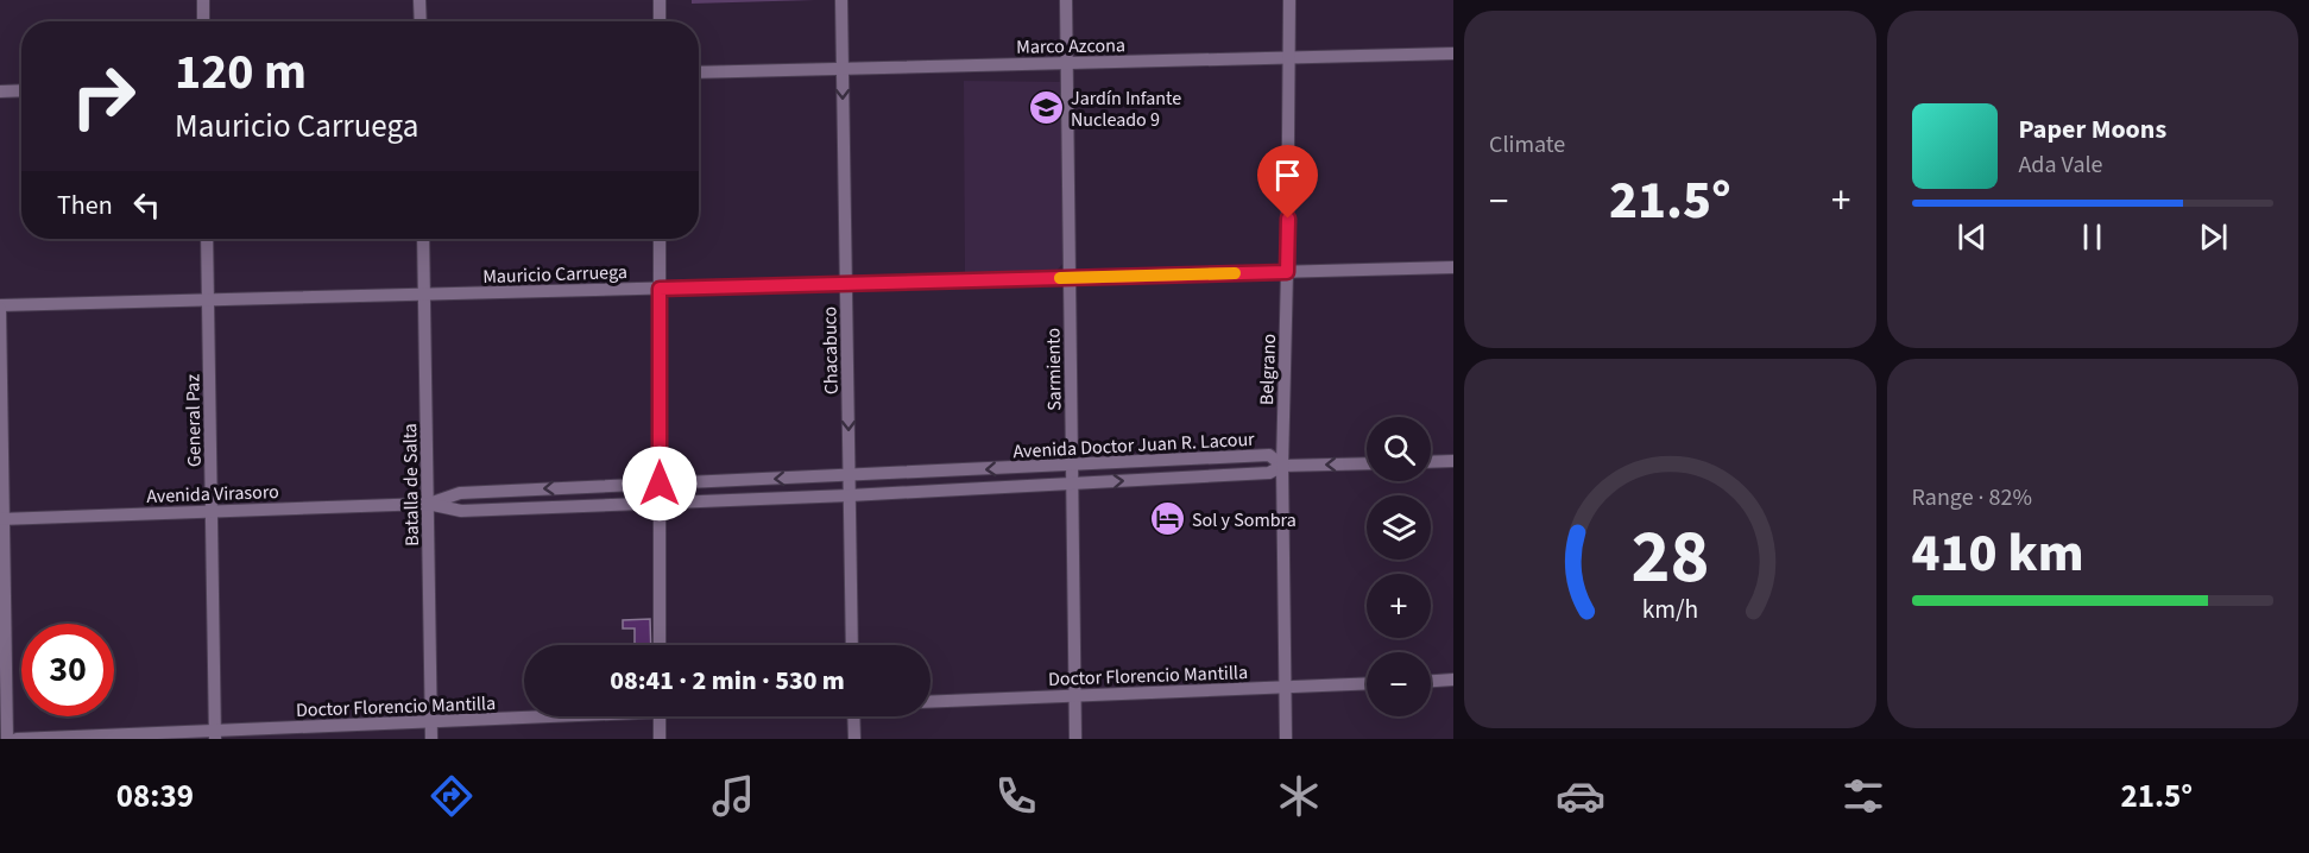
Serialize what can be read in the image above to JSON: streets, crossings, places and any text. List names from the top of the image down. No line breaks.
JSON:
{"streets":{"street":["Marco Azcona","Mauricio Carruega","Chacabuco","Sarmiento","Belgrano","General Paz","Avenida Doctor Juan R. Lacour","Batalla de Salta","Avenida Virasoro","Doctor Florencio Mantilla"]},"crossings":[["Marco Azcona","Chacabuco"],["Marco Azcona","Sarmiento"],["Marco Azcona","Belgrano"],["Mauricio Carruega","Chacabuco"],["Mauricio Carruega","Sarmiento"],["Mauricio Carruega","Belgrano"],["Mauricio Carruega","General Paz"],["Mauricio Carruega","Batalla de Salta"],["Chacabuco","Avenida Doctor Juan R. Lacour"],["Sarmiento","Avenida Doctor Juan R. Lacour"],["Sarmiento","Doctor Florencio Mantilla"],["Belgrano","Avenida Doctor Juan R. Lacour"],["Belgrano","Doctor Florencio Mantilla"],["General Paz","Avenida Virasoro"],["General Paz","Doctor Florencio Mantilla"],["Avenida Doctor Juan R. Lacour","Batalla de Salta"],["Avenida Doctor Juan R. Lacour","Avenida Virasoro"],["Batalla de Salta","Avenida Virasoro"],["Batalla de Salta","Doctor Florencio Mantilla"]],"one_way":["Chacabuco"],"places":{"school or university":["Jardín Infante Nucleado 9"],"hotel":["Sol y Sombra"]},"page":{"tile":["Climate",["Range · 82%","410 km"]],"turn":["120 m","Mauricio Carruega"],"song":["Paper Moons","Ada Vale"],"then":"Then","heat":["−","21.5°","+"],"map_buttons":["+","−"],"limit":"30","trip":"08:41 · 2 min · 530 m","tabs":["08:39","21.5°"],"gauge":["28","km/h"]}}
